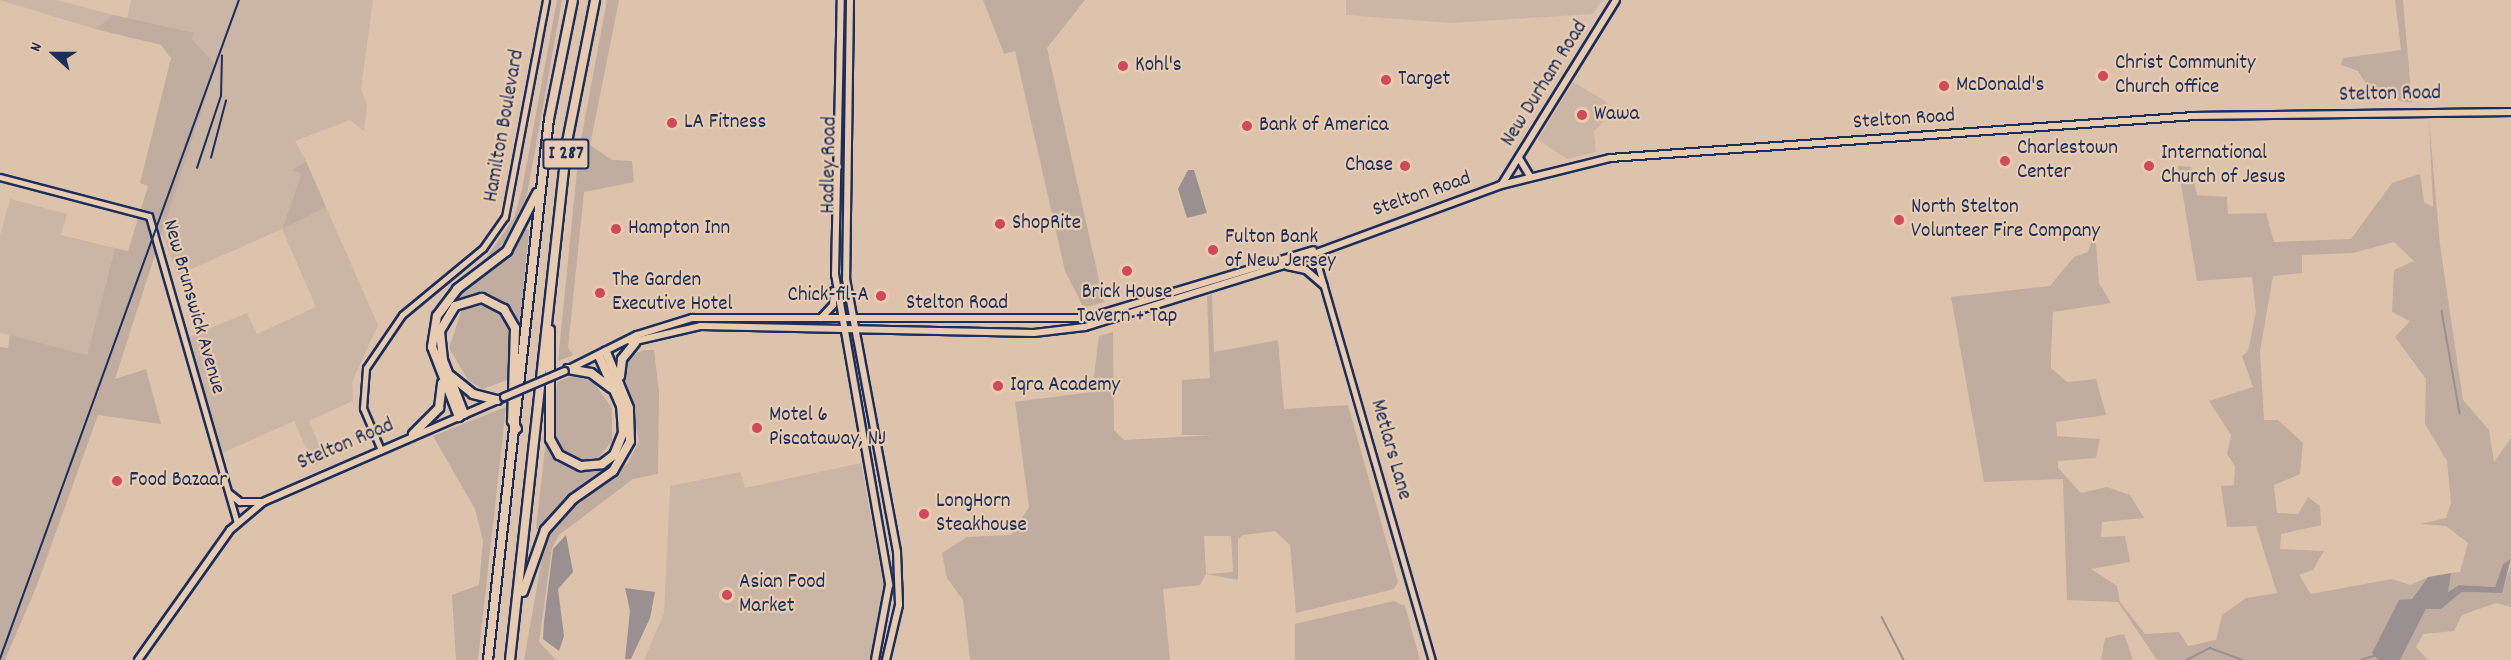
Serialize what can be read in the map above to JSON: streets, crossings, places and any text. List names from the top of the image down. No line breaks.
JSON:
{"streets":{"highway":["I 287"],"main road":["New Durham Road","Stelton Road","Hadley Road"],"street":["Hamilton Boulevard","New Brunswick Avenue","Metlars Lane"]},"crossings":[["New Durham Road","Stelton Road"],["Stelton Road","Hamilton Boulevard"],["Stelton Road","Hadley Road"],["Stelton Road","New Brunswick Avenue"],["Stelton Road","Metlars Lane"]],"places":["Kohl's","Christ Community Church office","Target","McDonald's","Wawa","LA Fitness","Bank of America","Charlestown Center","Chase","International Church of Jesus","North Stelton Volunteer Fire Company","ShopRite","Hampton Inn","Fulton Bank of New Jersey","Brick House Tavern + Tap","The Garden Executive Hotel","Chick-fil-A","Iqra Academy","Motel 6 Piscataway, NJ","Food Bazaar","LongHorn Steakhouse","Asian Food Market"],"north":"left"}
